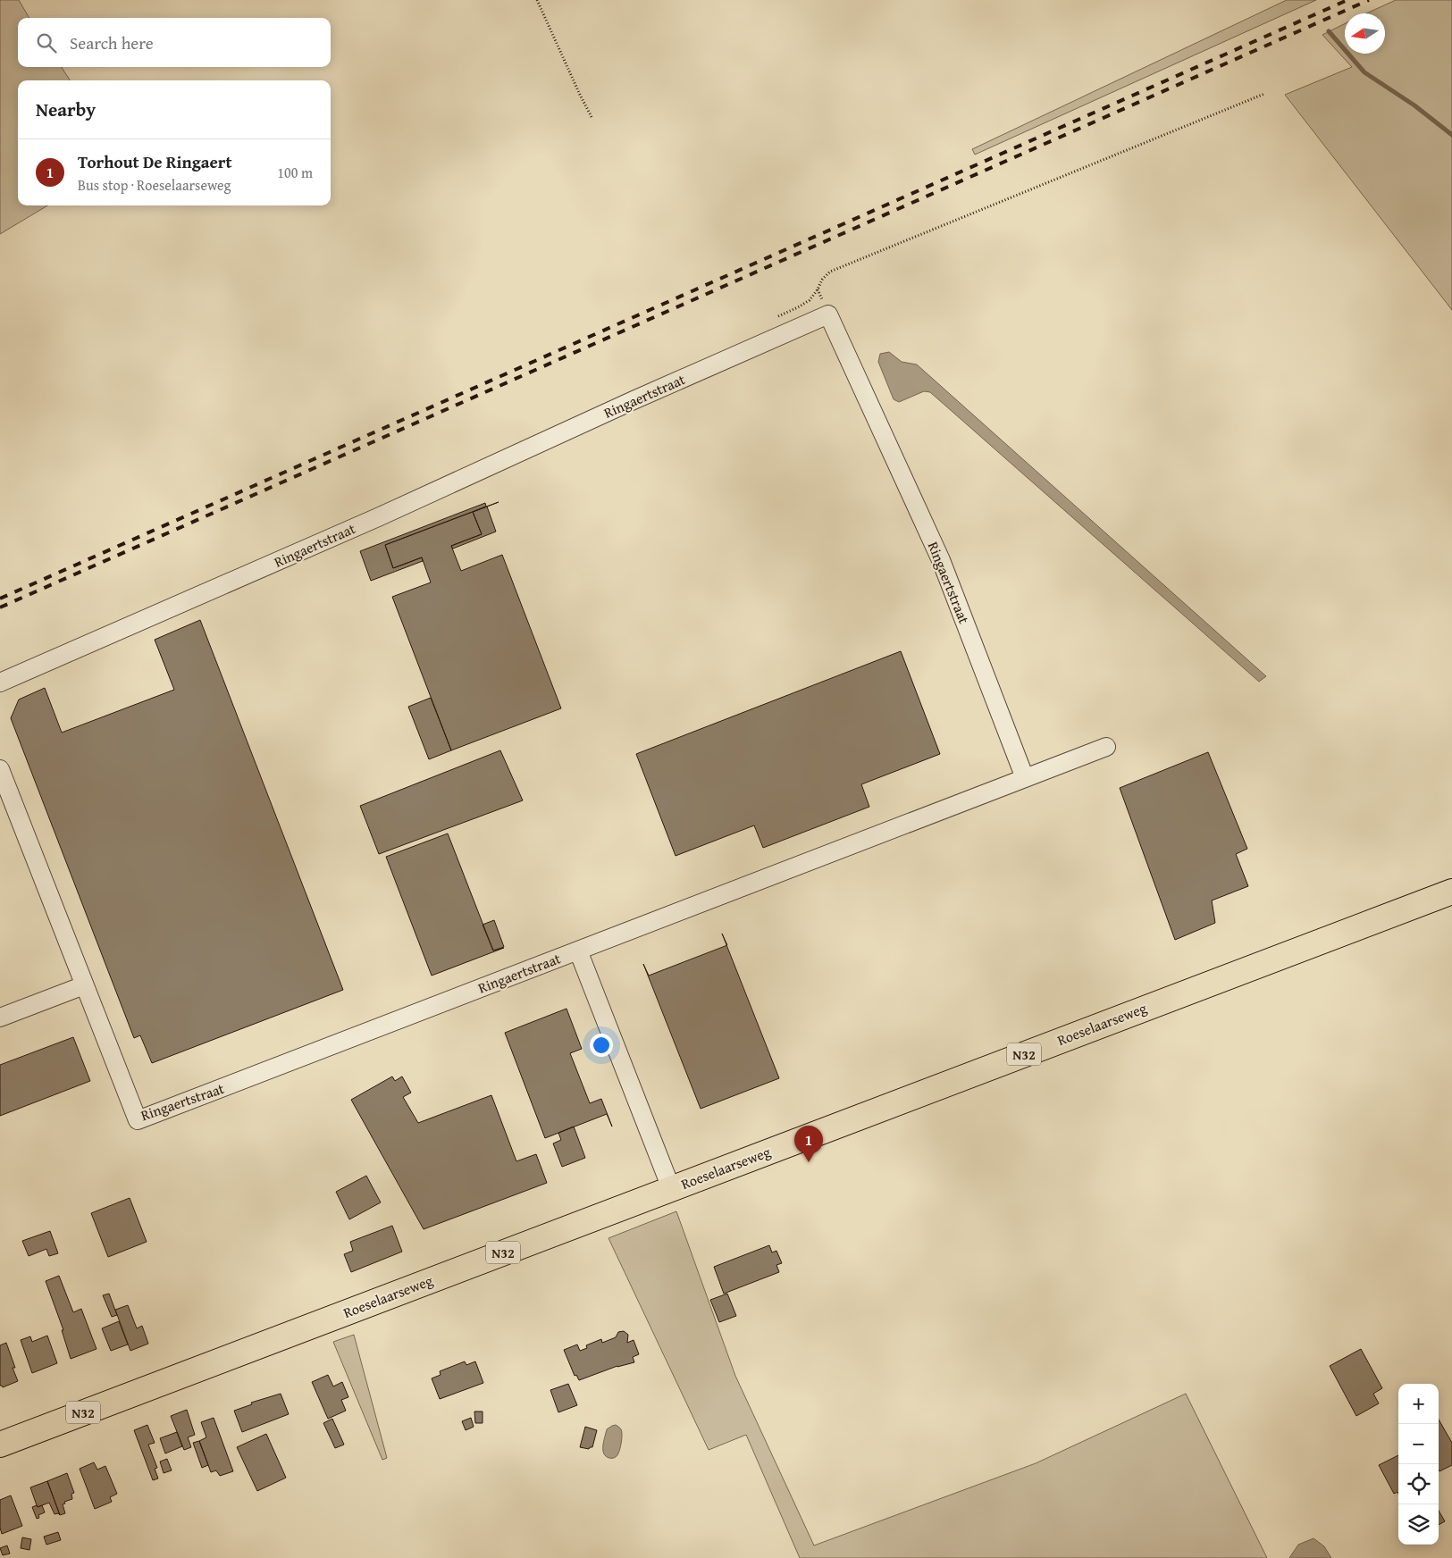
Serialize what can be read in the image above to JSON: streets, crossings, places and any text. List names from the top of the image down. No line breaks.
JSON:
{"streets":{"main road":["Roeselaarseweg","N32"],"street":["Ringaertstraat"]},"crossings":[["Ringaertstraat","Roeselaarseweg"]],"north":"left","page":{"search":"Search here","heading":"Nearby","list":[{"mark":"1","name":"Torhout De Ringaert","note":"Bus stop · Roeselaarseweg","value":"100 m"}],"pins":"1","map_buttons":["+","−"]}}
